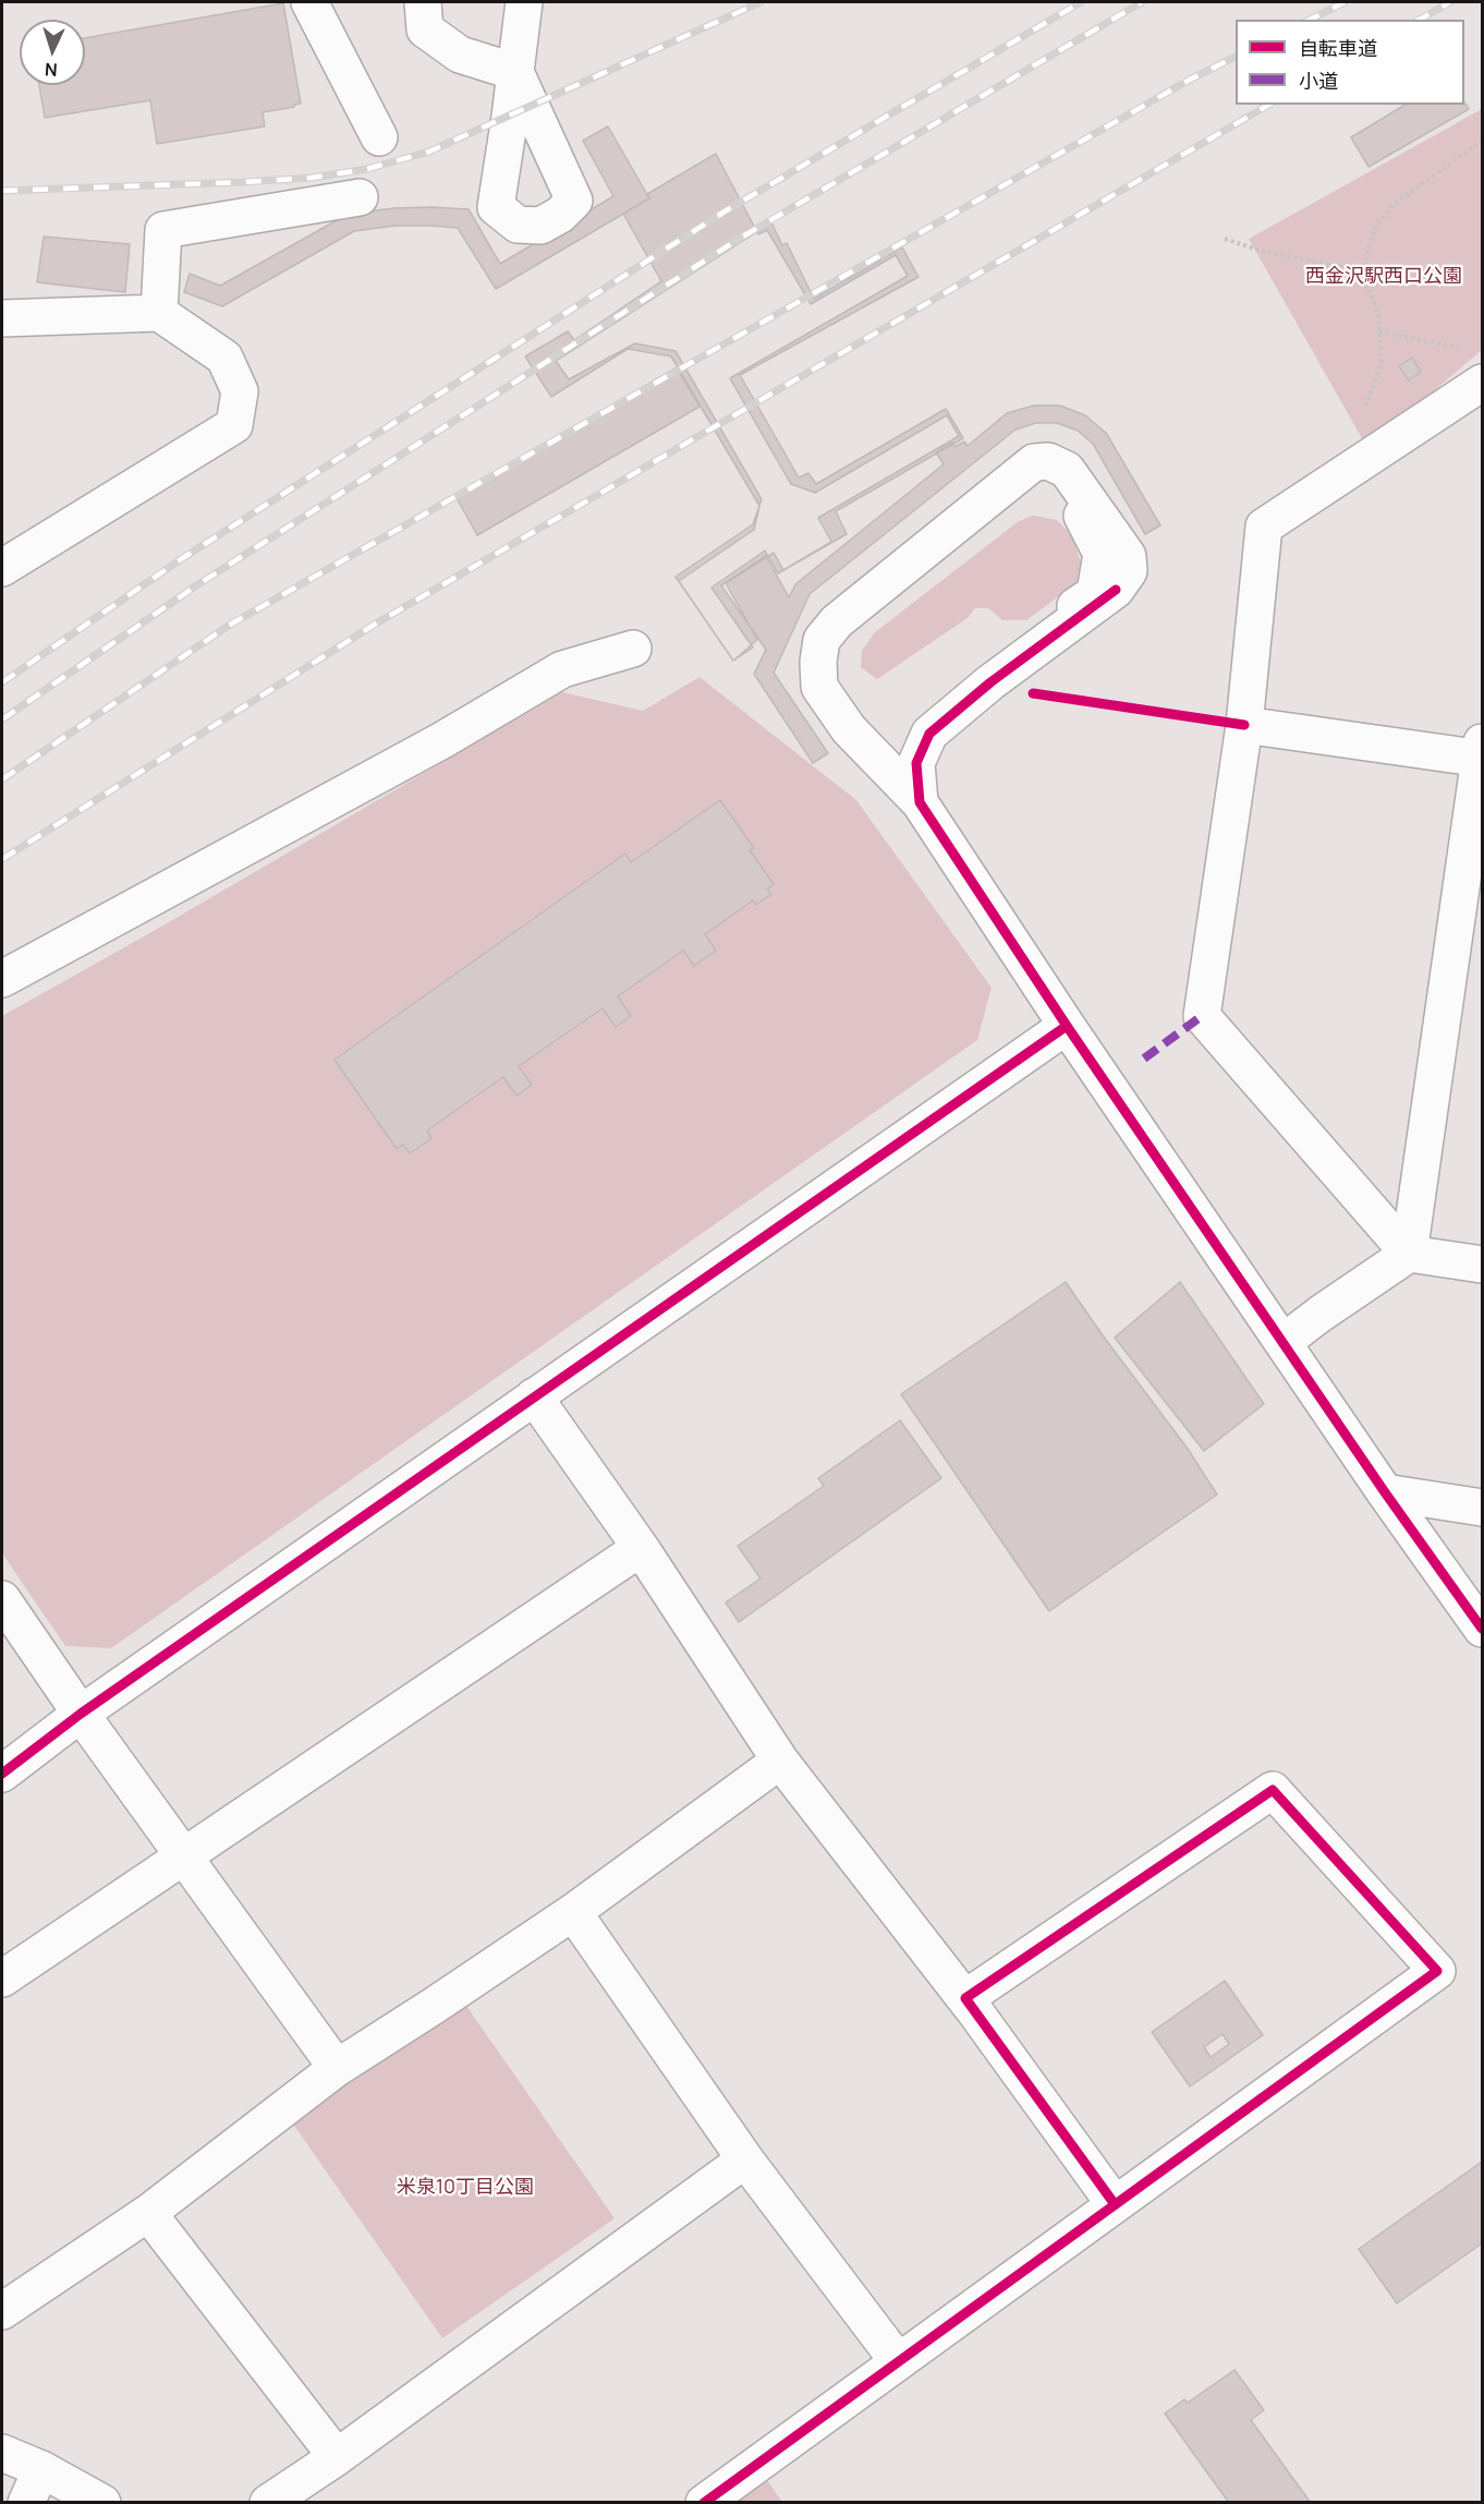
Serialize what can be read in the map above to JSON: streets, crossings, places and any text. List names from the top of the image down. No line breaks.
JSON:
{"parks":["西金沢駅西口公園","米泉10丁目公園"],"legend":["自転車道","小道"],"north":"bottom"}
